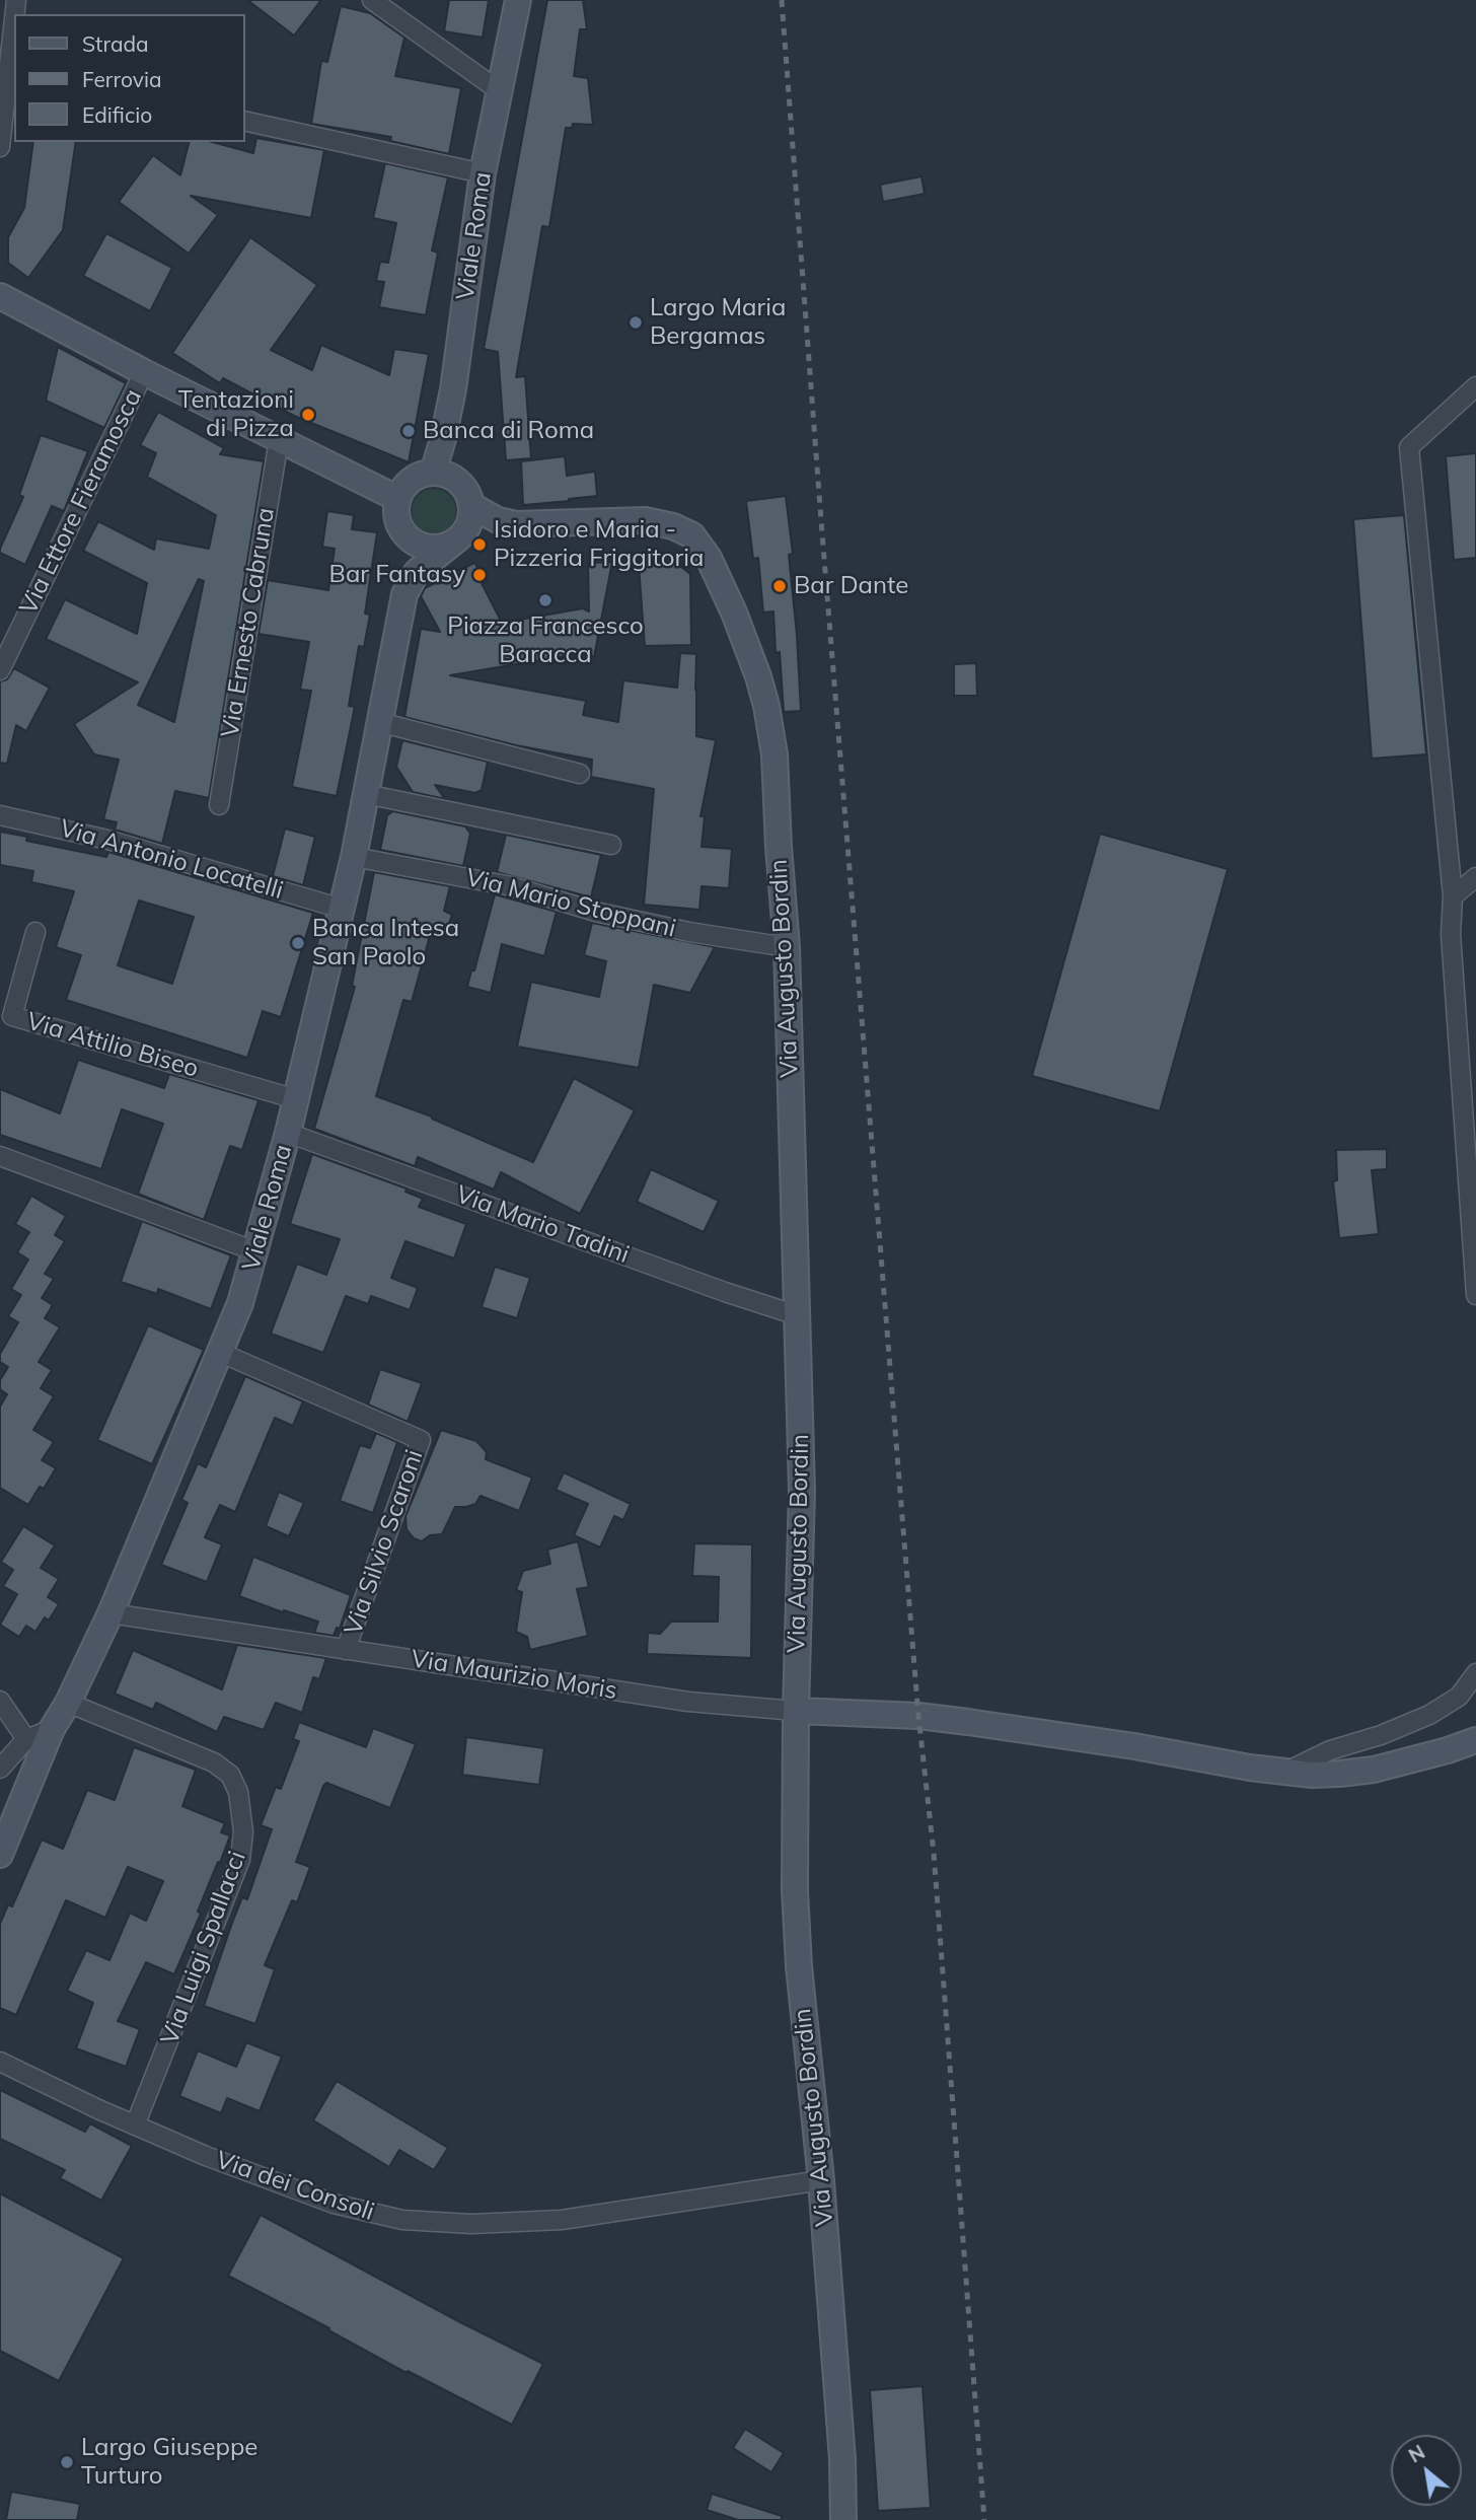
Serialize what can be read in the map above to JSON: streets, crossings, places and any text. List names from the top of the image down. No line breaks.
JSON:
{"streets":{"street":["Viale Roma","Via Ettore Fieramosca","Via Ernesto Cabruna","Via Antonio Locatelli","Via Mario Stoppani","Via Augusto Bordin","Via Attilio Biseo","Via Mario Tadini","Via Silvio Scaroni","Via Maurizio Moris","Via Luigi Spallacci","Via dei Consoli"]},"crossings":[["Viale Roma","Via Antonio Locatelli"],["Viale Roma","Via Mario Stoppani"],["Viale Roma","Via Attilio Biseo"],["Viale Roma","Via Mario Tadini"],["Viale Roma","Via Silvio Scaroni"],["Viale Roma","Via Maurizio Moris"],["Viale Roma","Via Luigi Spallacci"],["Via Mario Stoppani","Via Augusto Bordin"],["Via Augusto Bordin","Via Mario Tadini"],["Via Augusto Bordin","Via Maurizio Moris"],["Via Augusto Bordin","Via dei Consoli"],["Via Silvio Scaroni","Via Maurizio Moris"],["Via Luigi Spallacci","Via dei Consoli"]],"places":["Largo Maria Bergamas","Tentazioni di Pizza","Banca di Roma","Isidoro e Maria - Pizzeria Friggitoria","Bar Fantasy","Bar Dante","Piazza Francesco Baracca","Banca Intesa San Paolo","Largo Giuseppe Turturo"],"legend":["Strada","Ferrovia","Edificio"],"north":"top left"}
